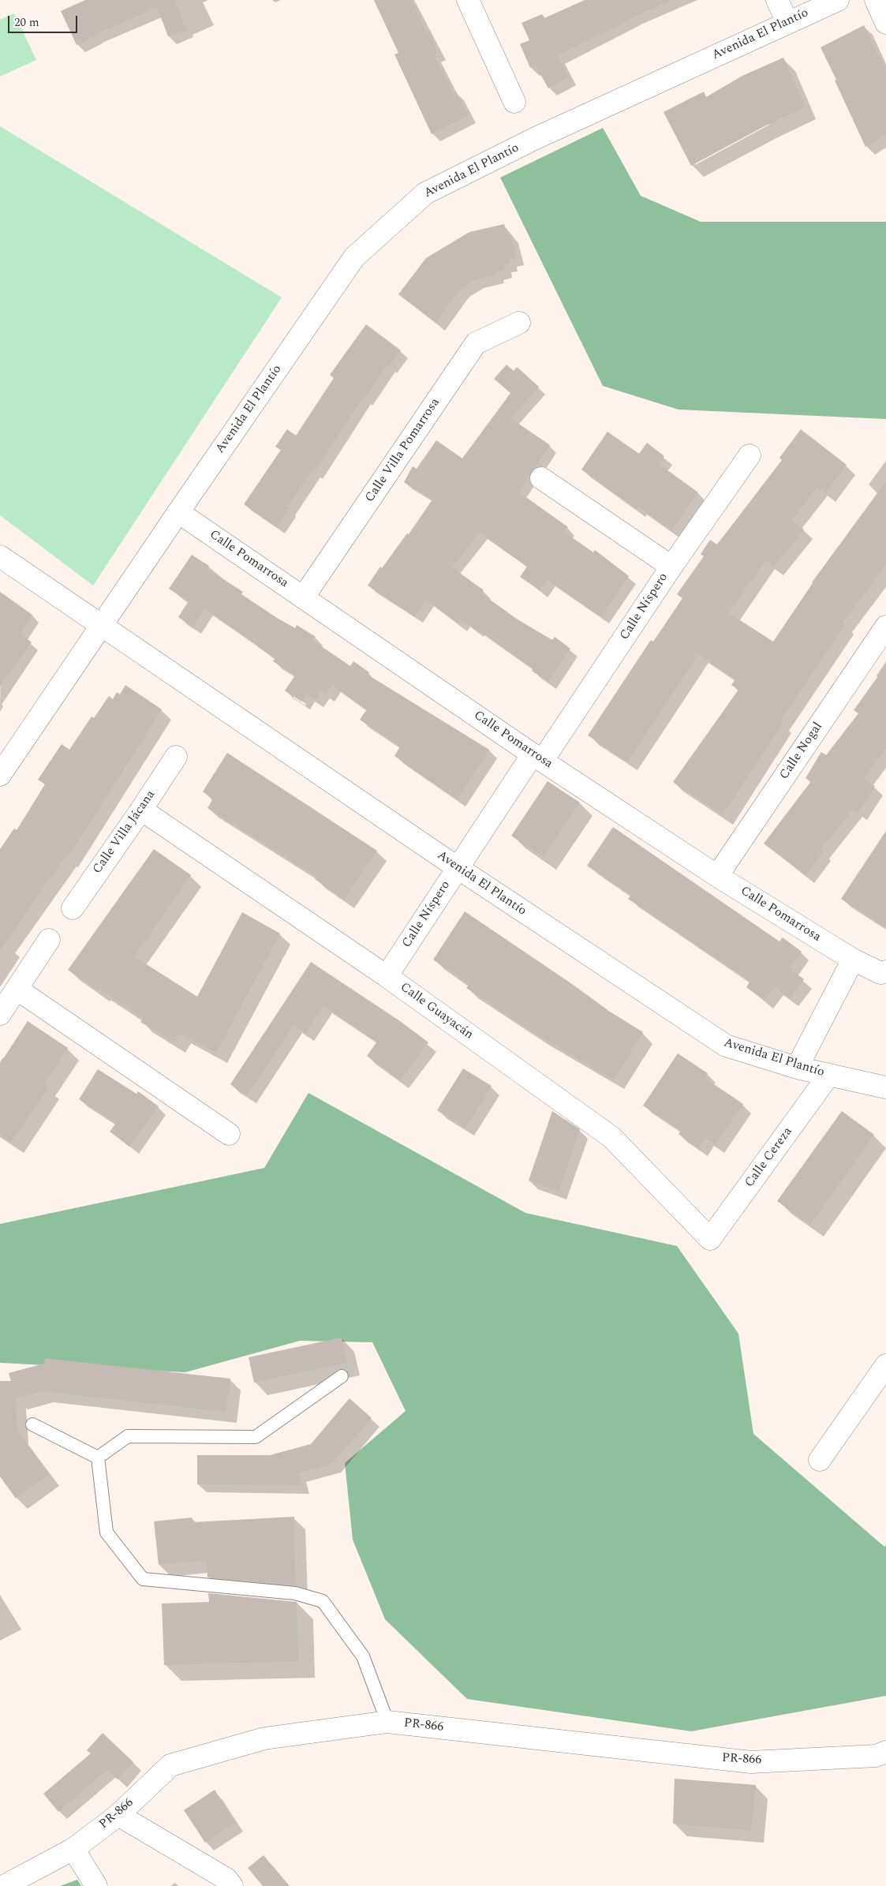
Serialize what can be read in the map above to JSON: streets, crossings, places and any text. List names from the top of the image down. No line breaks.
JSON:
{"streets":{"street":["Avenida El Plantío","Calle Villa Pomarrosa","Calle Pomarrosa","Calle Níspero","Calle Nogal","Calle Villa Jácana","Calle Guayacán","Calle Cereza","PR-866"]},"crossings":[["Avenida El Plantío","Calle Pomarrosa"],["Avenida El Plantío","Calle Níspero"],["Avenida El Plantío","Calle Cereza"],["Calle Villa Pomarrosa","Calle Pomarrosa"],["Calle Pomarrosa","Calle Níspero"],["Calle Pomarrosa","Calle Nogal"],["Calle Níspero","Calle Guayacán"],["Calle Villa Jácana","Calle Guayacán"],["Calle Guayacán","Calle Cereza"]],"scale_bar":"20 m"}
